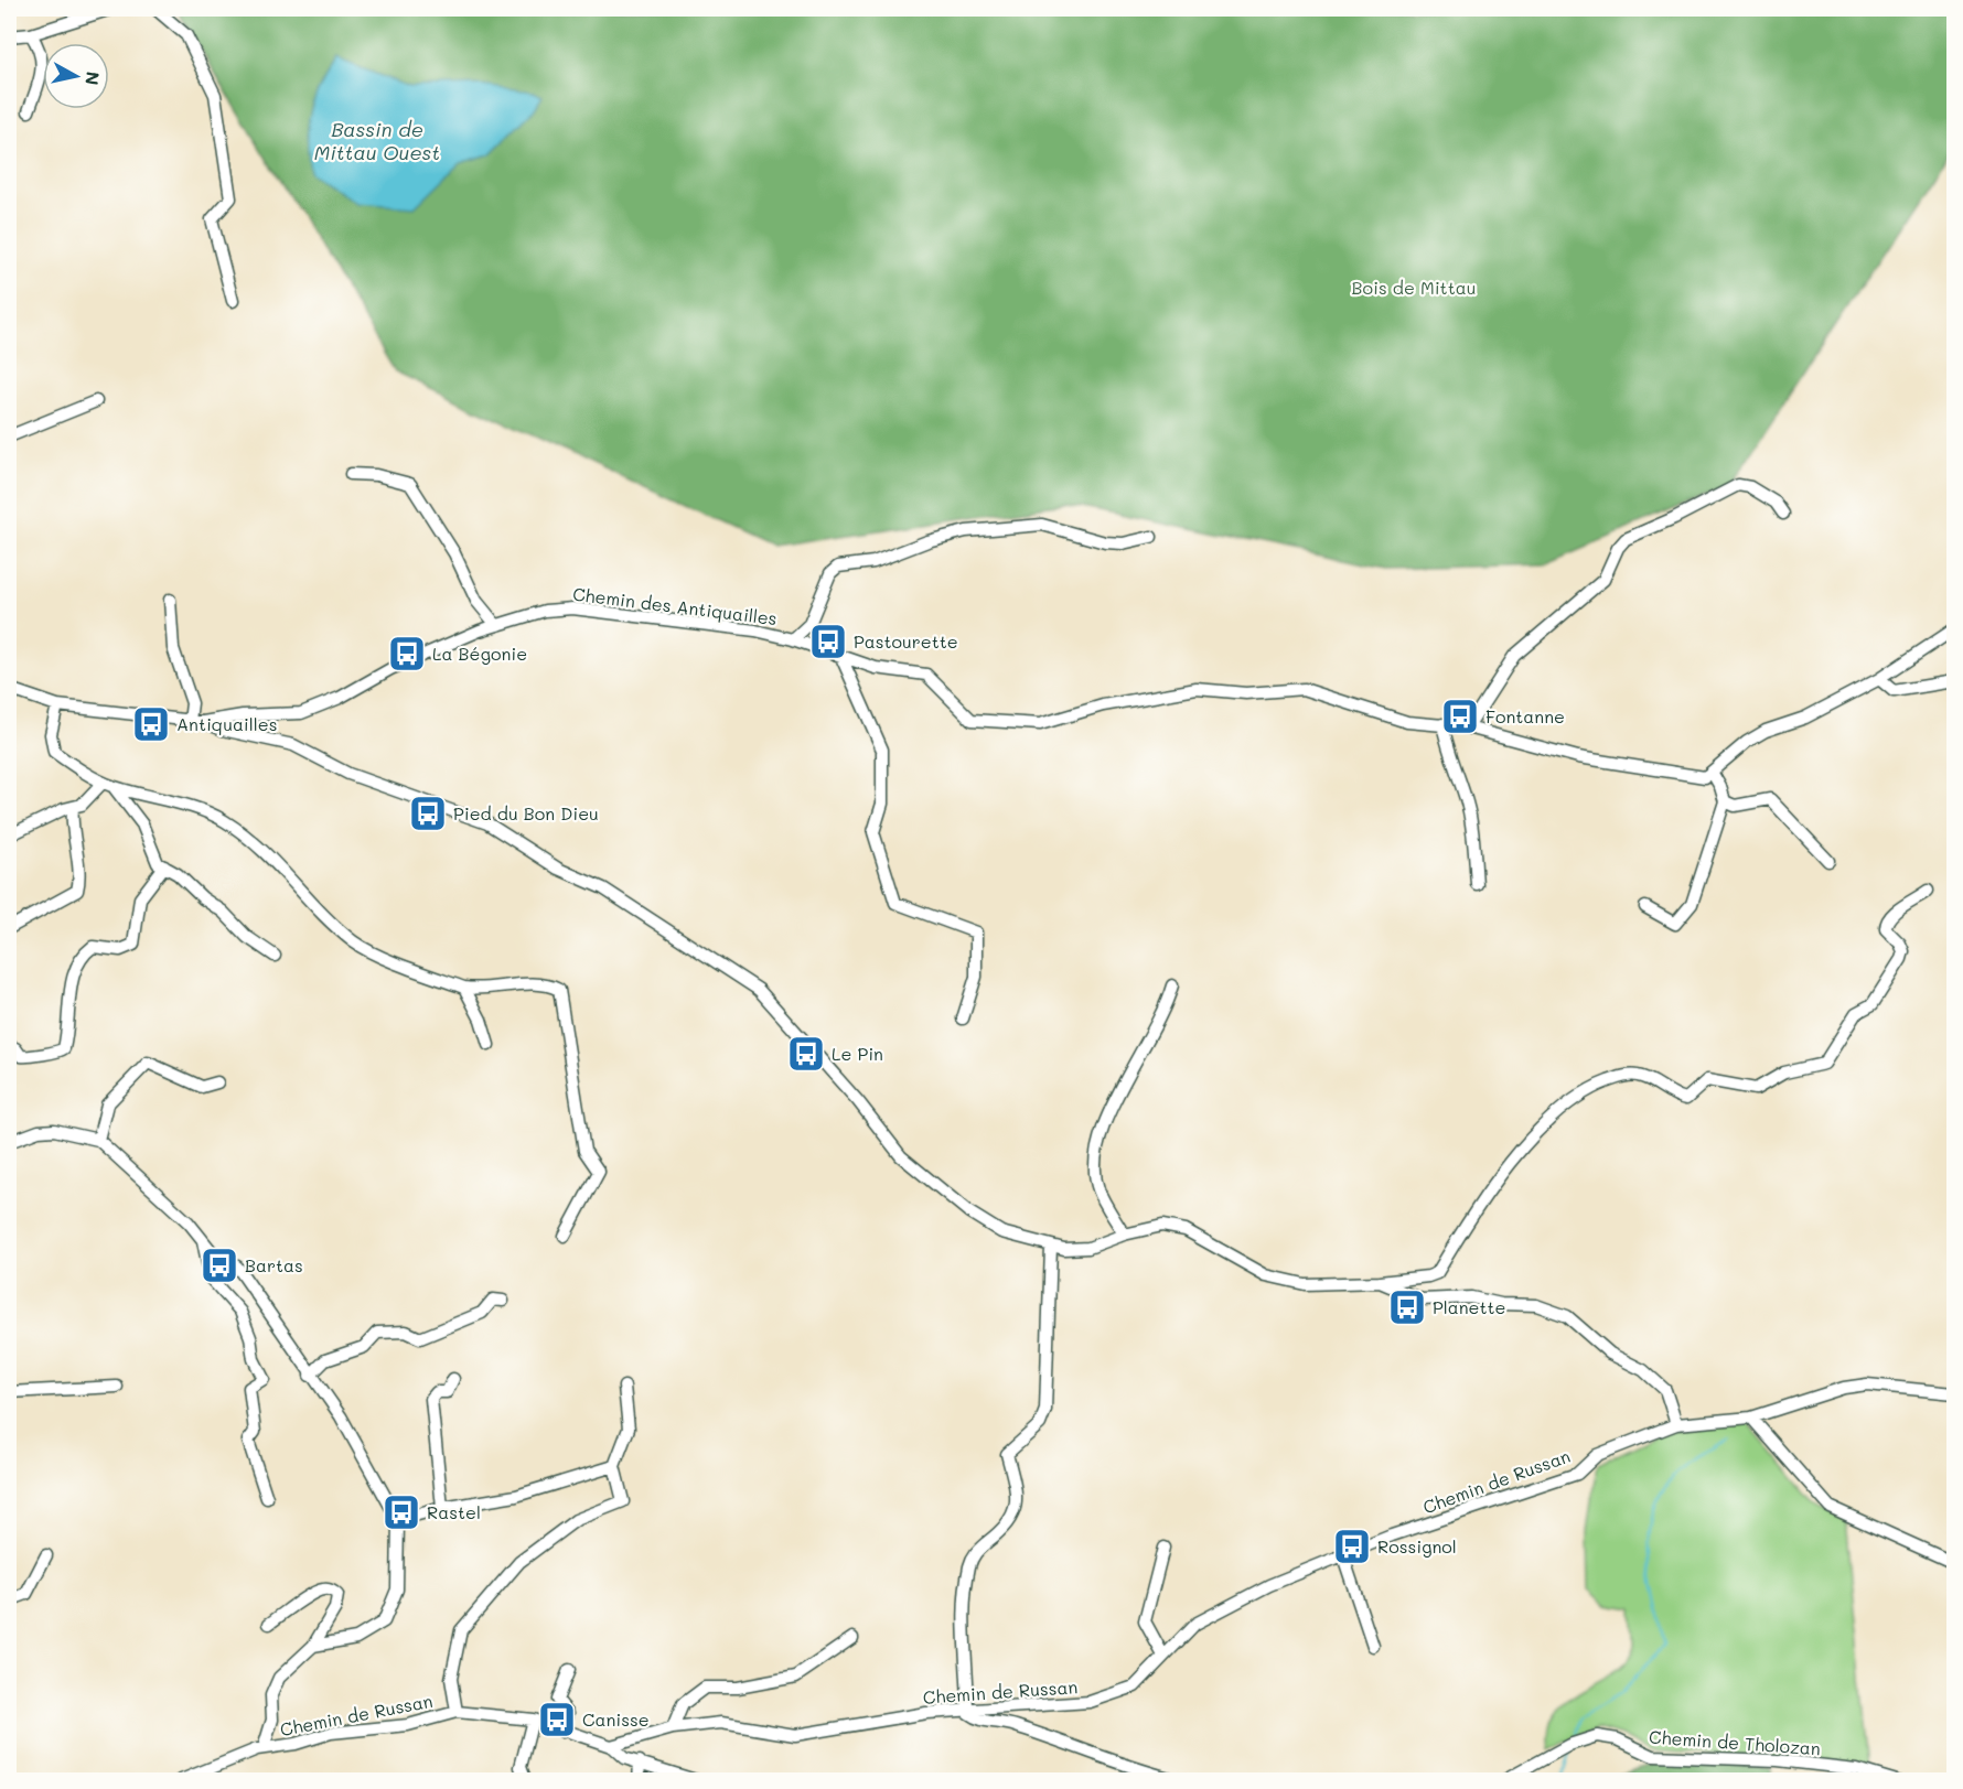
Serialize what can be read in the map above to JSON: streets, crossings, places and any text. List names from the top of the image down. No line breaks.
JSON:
{"streets":{"street":["Chemin des Antiquailles","Chemin de Russan","Chemin de Tholozan"]},"water":["Bassin de Mittau Ouest"],"parks":["Bois de Mittau"],"places":{"bus stop":["Pastourette","La Bégonie","Fontanne","Antiquailles","Pied du Bon Dieu","Le Pin","Bartas","Planette","Rastel","Rossignol","Canisse"]},"north":"right"}
